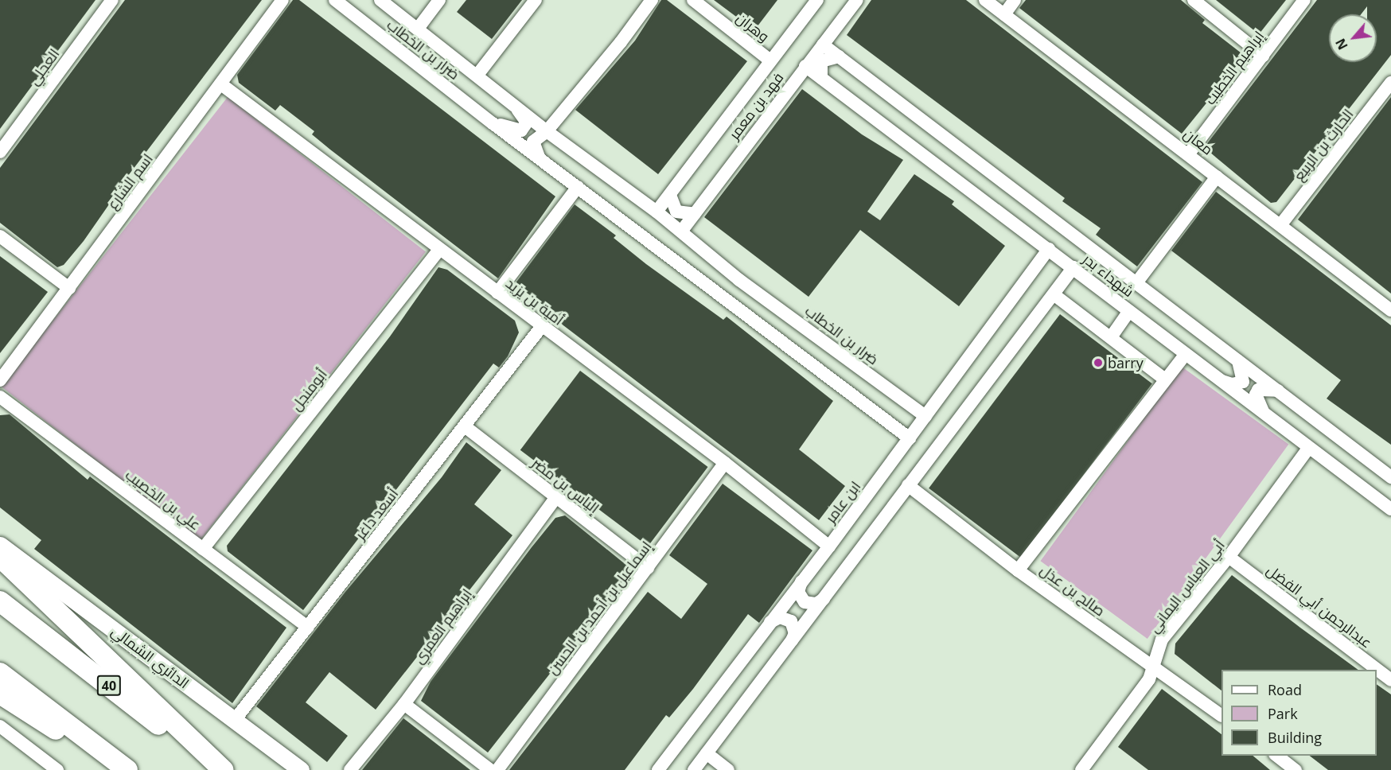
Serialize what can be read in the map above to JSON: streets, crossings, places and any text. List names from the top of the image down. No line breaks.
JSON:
{"streets":{"highway":["40"],"main road":["الدائري الشمالي"],"street":["وهران","ضرار بن الخطاب","العجلي","إبراهيم الخطيب","فهد بن معمر","معان","الحارث بن الربيع","اسم الشارع","شهداء بدر","أمية بن يزيد","أبومنجل","إلياس بن مضر","علي بن الخصيب","ابن عامر","أسعد داغر","أبي العباس اليماني","صالح بن عذل","عبدالرحمن أبي الفضل","إسماعيل بن أحمد بن الحسن","إبراهيم العمري"]},"crossings":[["وهران","فهد بن معمر"],["ضرار بن الخطاب","فهد بن معمر"],["ضرار بن الخطاب","ابن عامر"],["إبراهيم الخطيب","معان"],["فهد بن معمر","شهداء بدر"],["معان","الحارث بن الربيع"],["اسم الشارع","أمية بن يزيد"],["شهداء بدر","ابن عامر"],["شهداء بدر","أبي العباس اليماني"],["أمية بن يزيد","أبومنجل"],["أمية بن يزيد","ابن عامر"],["أمية بن يزيد","أسعد داغر"],["أمية بن يزيد","إسماعيل بن أحمد بن الحسن"],["أبومنجل","علي بن الخصيب"],["إلياس بن مضر","أسعد داغر"],["إلياس بن مضر","إسماعيل بن أحمد بن الحسن"],["إلياس بن مضر","إبراهيم العمري"],["علي بن الخصيب","أسعد داغر"],["أسعد داغر","الدائري الشمالي"],["أبي العباس اليماني","صالح بن عذل"],["أبي العباس اليماني","عبدالرحمن أبي الفضل"]],"places":["barry"],"legend":["Road","Park","Building"],"north":"bottom left"}
